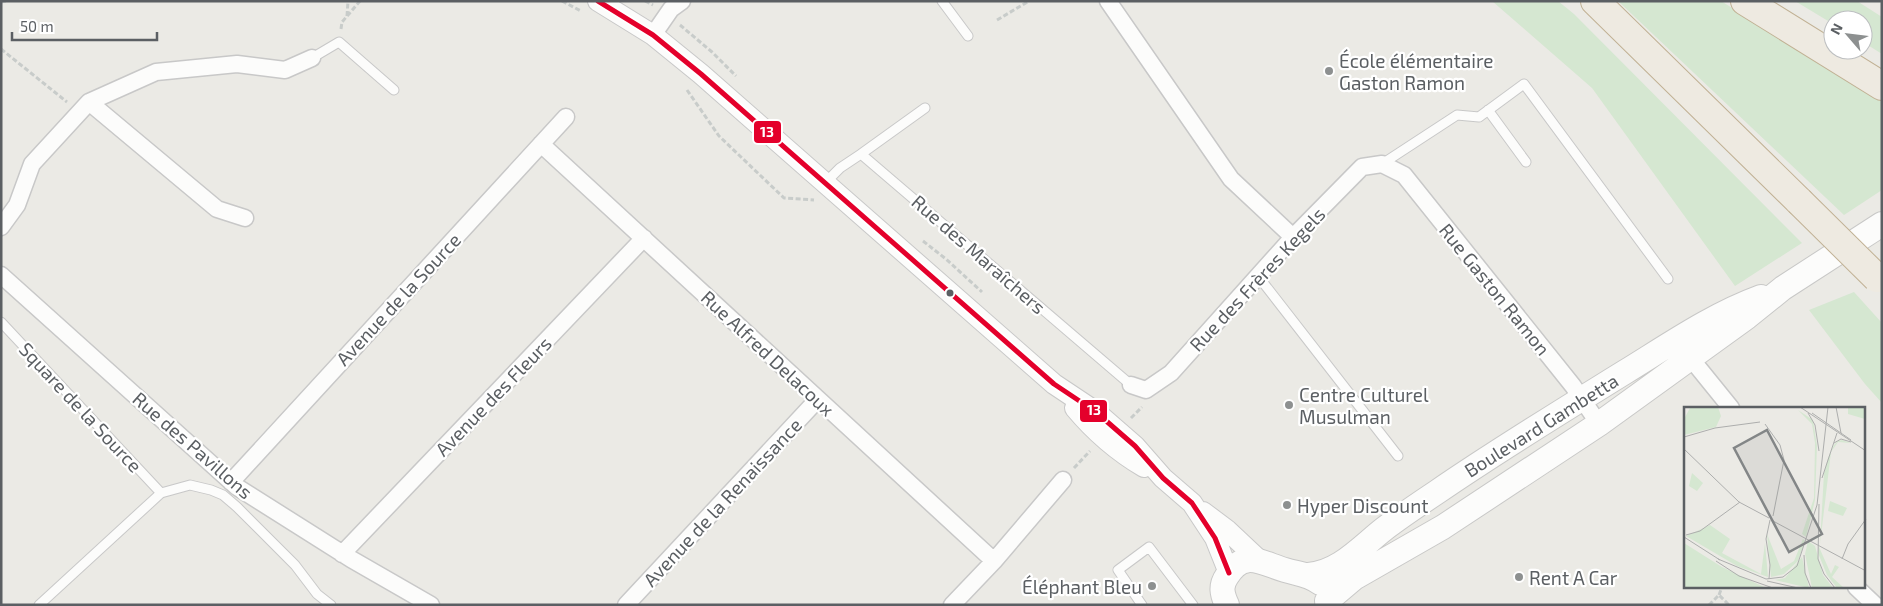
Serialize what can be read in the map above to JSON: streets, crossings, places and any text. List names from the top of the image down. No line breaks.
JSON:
{"streets":{"main road":["Boulevard Gambetta"],"street":["Rue des Frères Kegels","Rue Gaston Ramon","Avenue de la Source","Rue Alfred Delacoux","Avenue des Fleurs","Rue des Pavillons","Avenue de la Renaissance"],"lane":["Rue des Maraîchers","Square de la Source"]},"crossings":[["Rue des Maraîchers","Rue des Frères Kegels"],["Rue des Frères Kegels","Rue Gaston Ramon"],["Rue Gaston Ramon","Boulevard Gambetta"],["Avenue de la Source","Rue Alfred Delacoux"],["Avenue de la Source","Rue des Pavillons"],["Rue Alfred Delacoux","Avenue des Fleurs"],["Rue Alfred Delacoux","Avenue de la Renaissance"],["Avenue des Fleurs","Rue des Pavillons"]],"places":["École élémentaire Gaston Ramon","Centre Culturel Musulman","Hyper Discount","Rent A Car","Éléphant Bleu"],"lines":["transit line 13"],"scale_bar":"50 m","north":"top left"}
